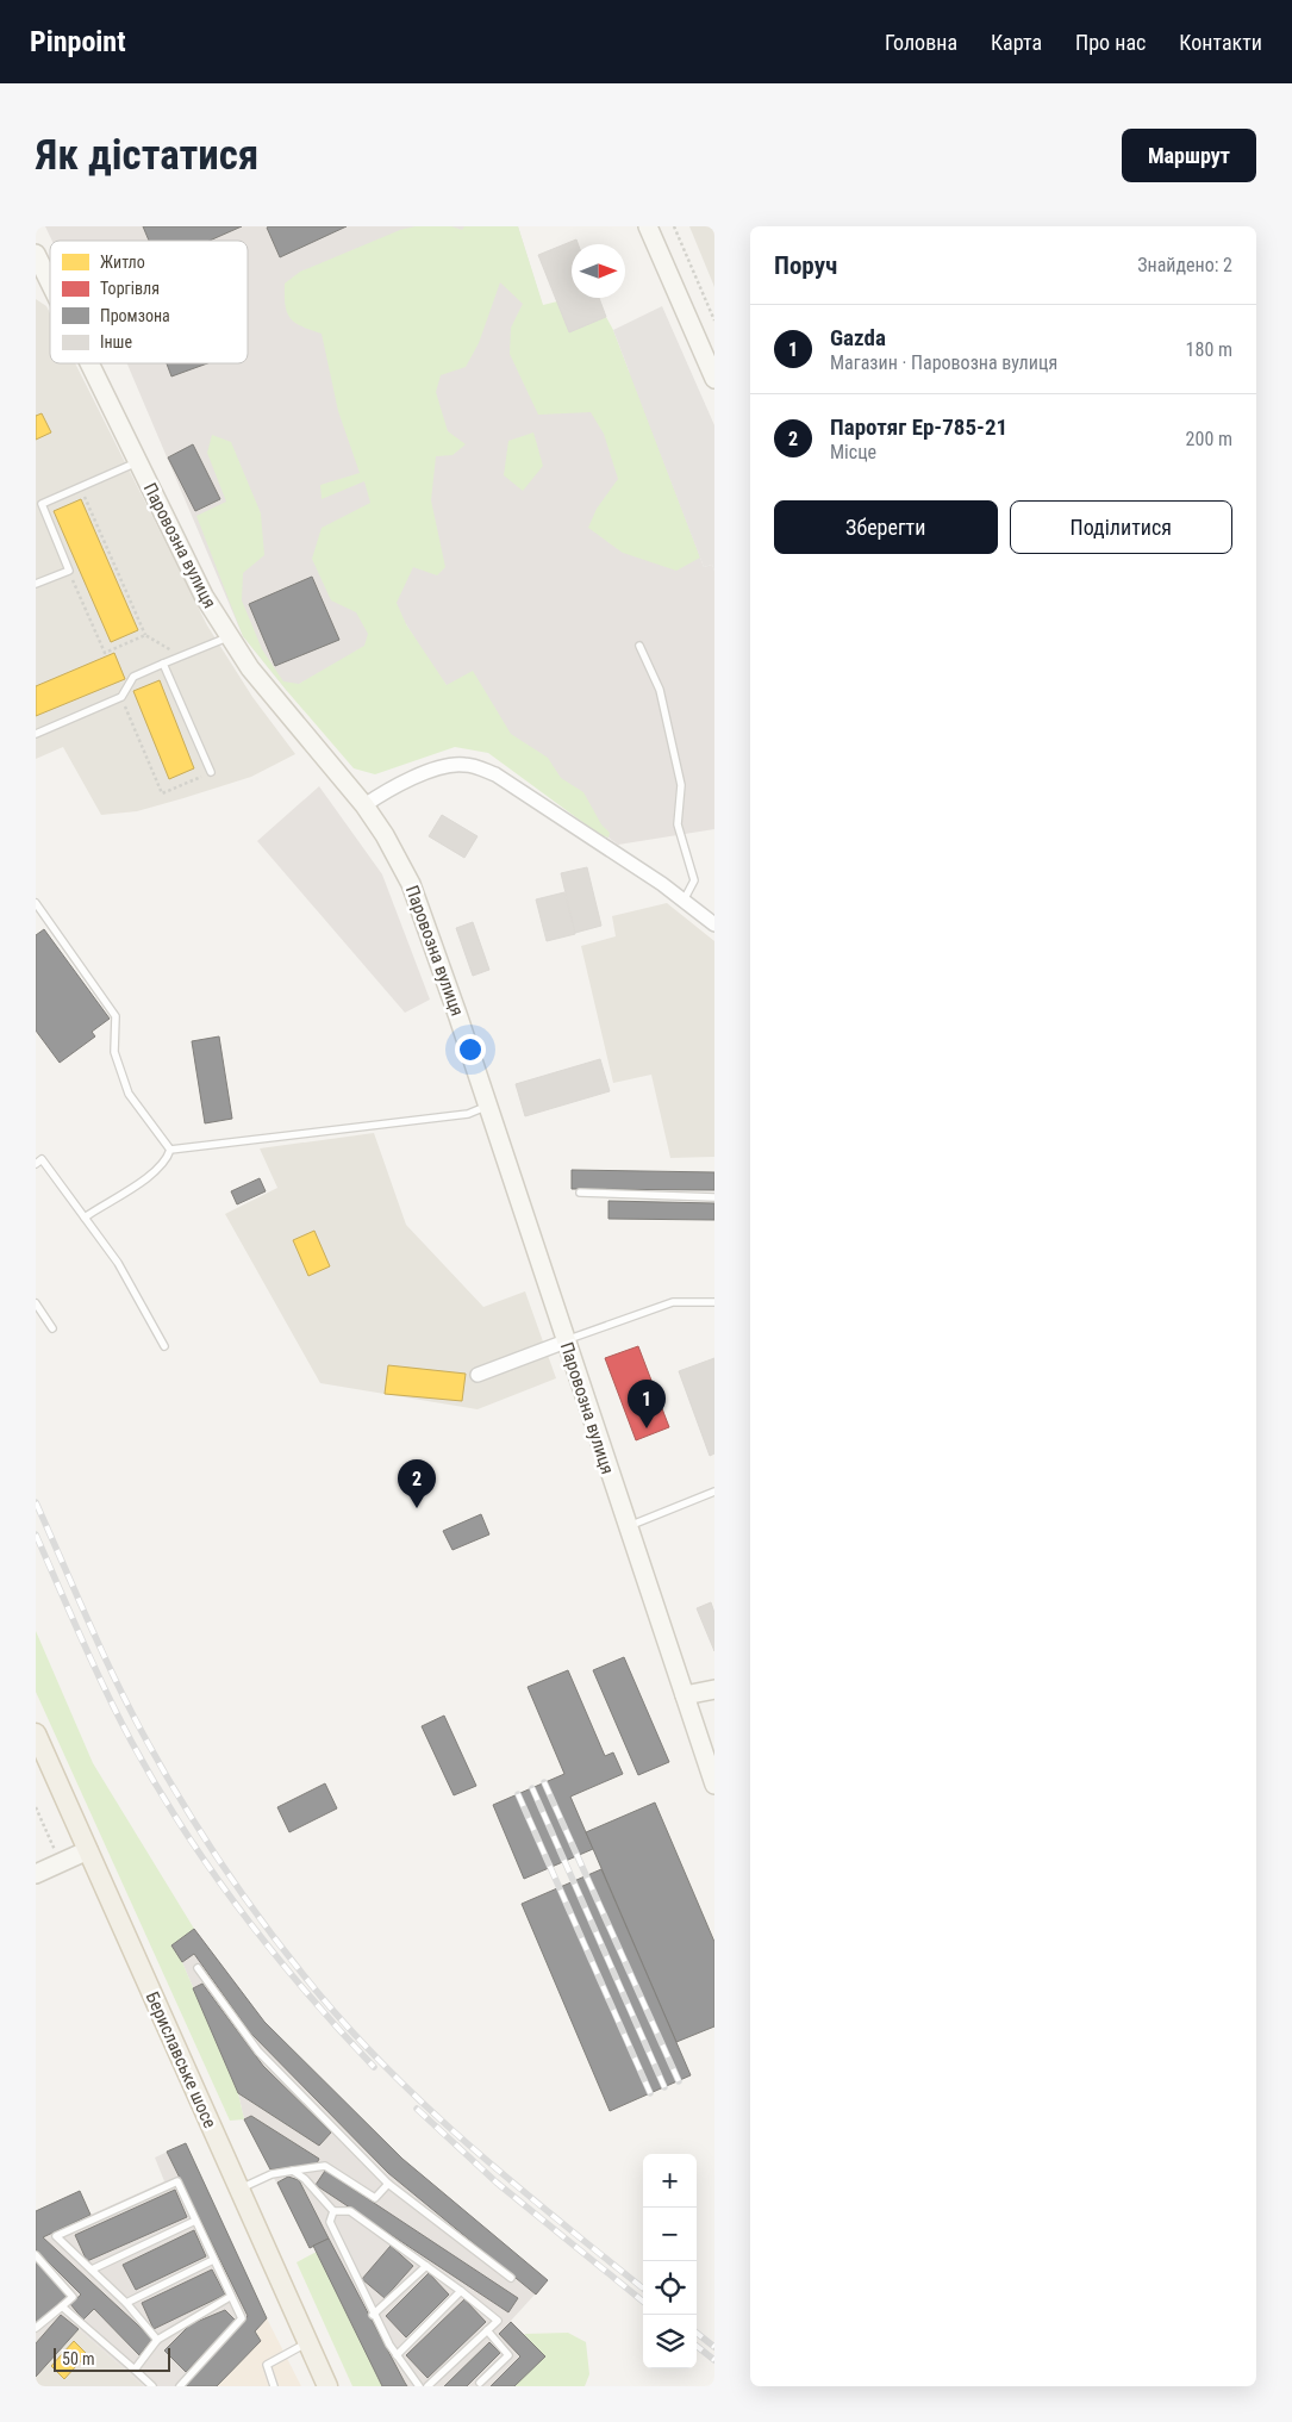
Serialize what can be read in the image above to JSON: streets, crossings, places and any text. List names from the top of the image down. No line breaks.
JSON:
{"streets":{"main road":["Паровозна вулиця","Бериславське шосе"]},"legend":["Житло","Торгівля","Промзона","Інше"],"scale_bar":"50 m","north":"right","page":{"header":"Pinpoint","nav":["Головна","Карта","Про нас","Контакти"],"buttons":["Маршрут",["Зберегти","Поділитися"]],"title":"Як дістатися","heading":["Поруч","Знайдено: 2"],"list":[{"mark":"1","name":"Gazda","note":"Магазин · Паровозна вулиця","value":"180 m"},{"mark":"2","name":"Паротяг Ер-785-21","note":"Місце","value":"200 m"}],"pins":["1","2"],"map_buttons":["+","−"],"scale":"50 m"}}
